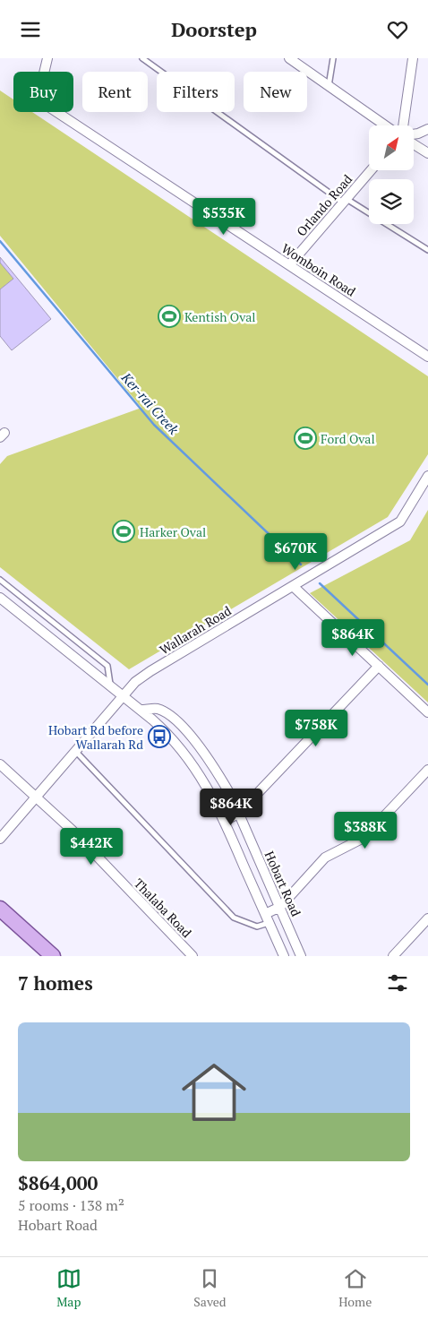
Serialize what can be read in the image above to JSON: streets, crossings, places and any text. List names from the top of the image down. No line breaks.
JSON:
{"streets":{"street":["Orlando Road","Womboin Road","Wallarah Road","Hobart Road","Thalaba Road"]},"crossings":[["Orlando Road","Womboin Road"],["Wallarah Road","Thalaba Road"]],"water":["Ker-rai Creek"],"places":{"sports":["Kentish Oval","Ford Oval","Harker Oval"],"bus stop":["Hobart Rd before Wallarah Rd"]},"north":"top right","page":{"header":"Doorstep","chip":["Buy","Rent","Filters","New"],"price":["$535K","$670K","$864K","$758K","$864K","$388K","$442K"],"heading":"7 homes","list":[{"name":"$864,000","note":"5 rooms · 138 m² · Hobart Road"}],"tabs":["Map","Saved","Home"]}}
